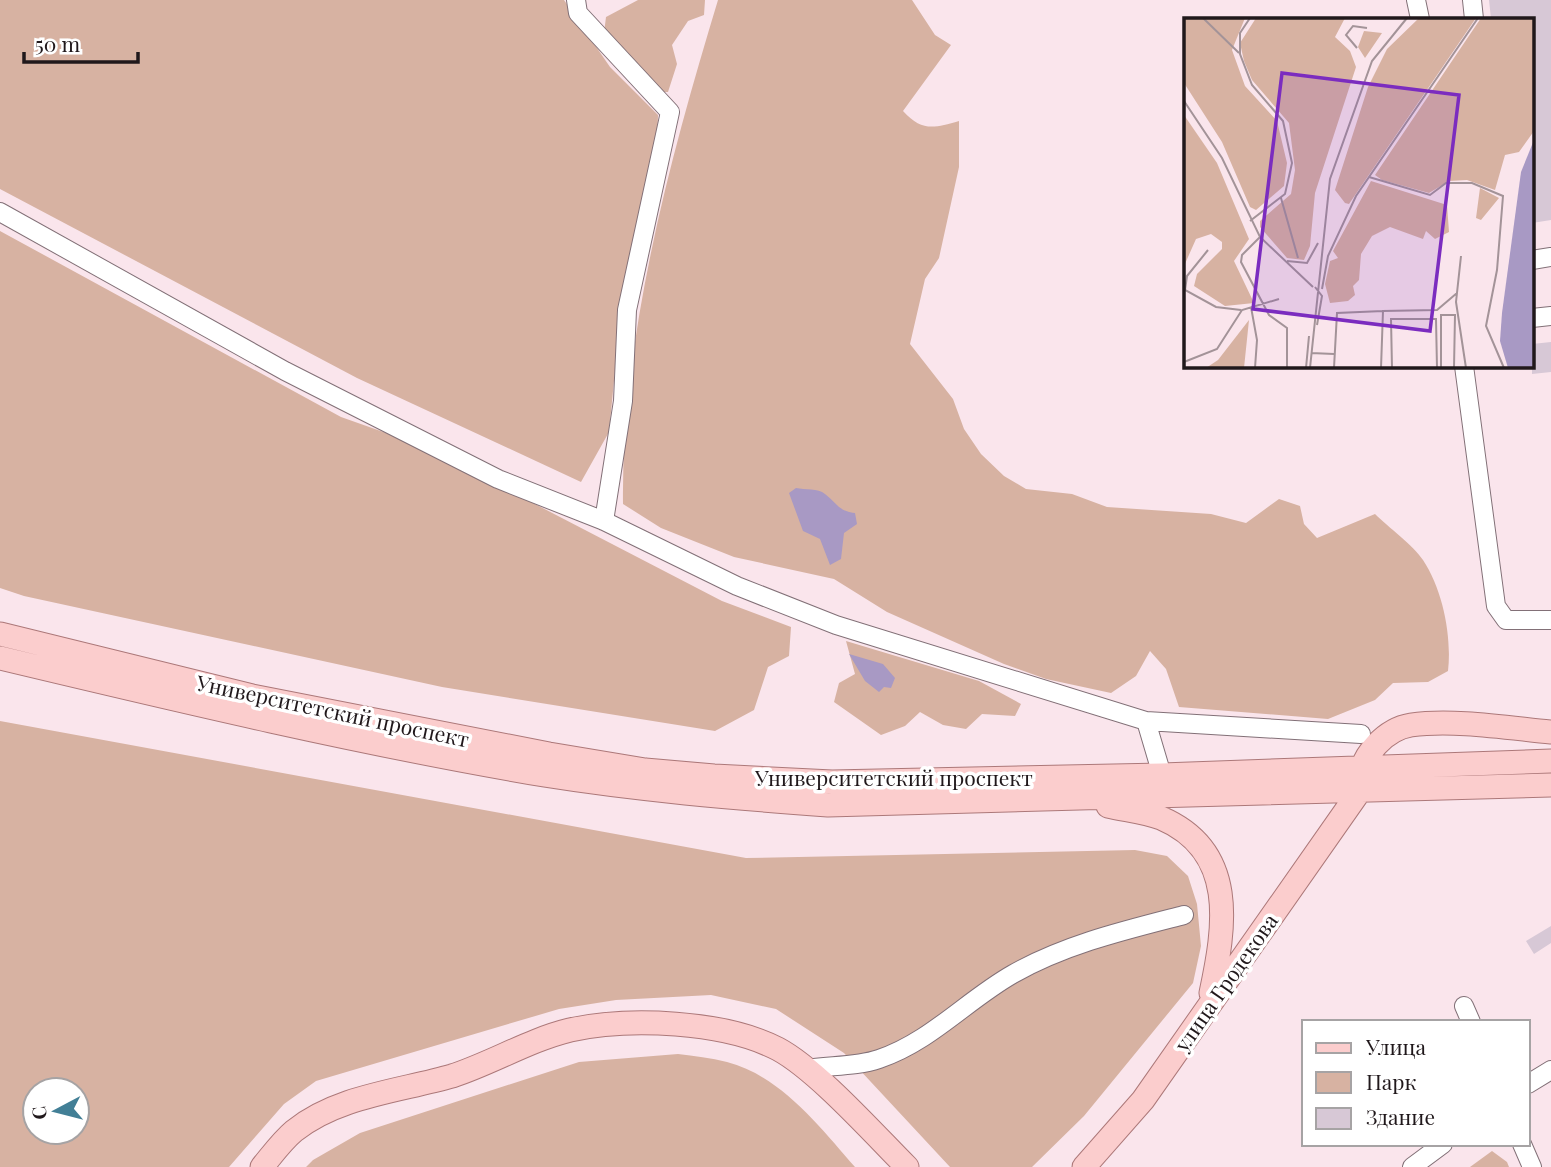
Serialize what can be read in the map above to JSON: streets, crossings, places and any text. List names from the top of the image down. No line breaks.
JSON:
{"streets":{"main road":["Университетский проспект","улица Гродекова"]},"crossings":[["Университетский проспект","улица Гродекова"]],"legend":["Улица","Парк","Здание"],"scale_bar":"50 m","north":"left"}
